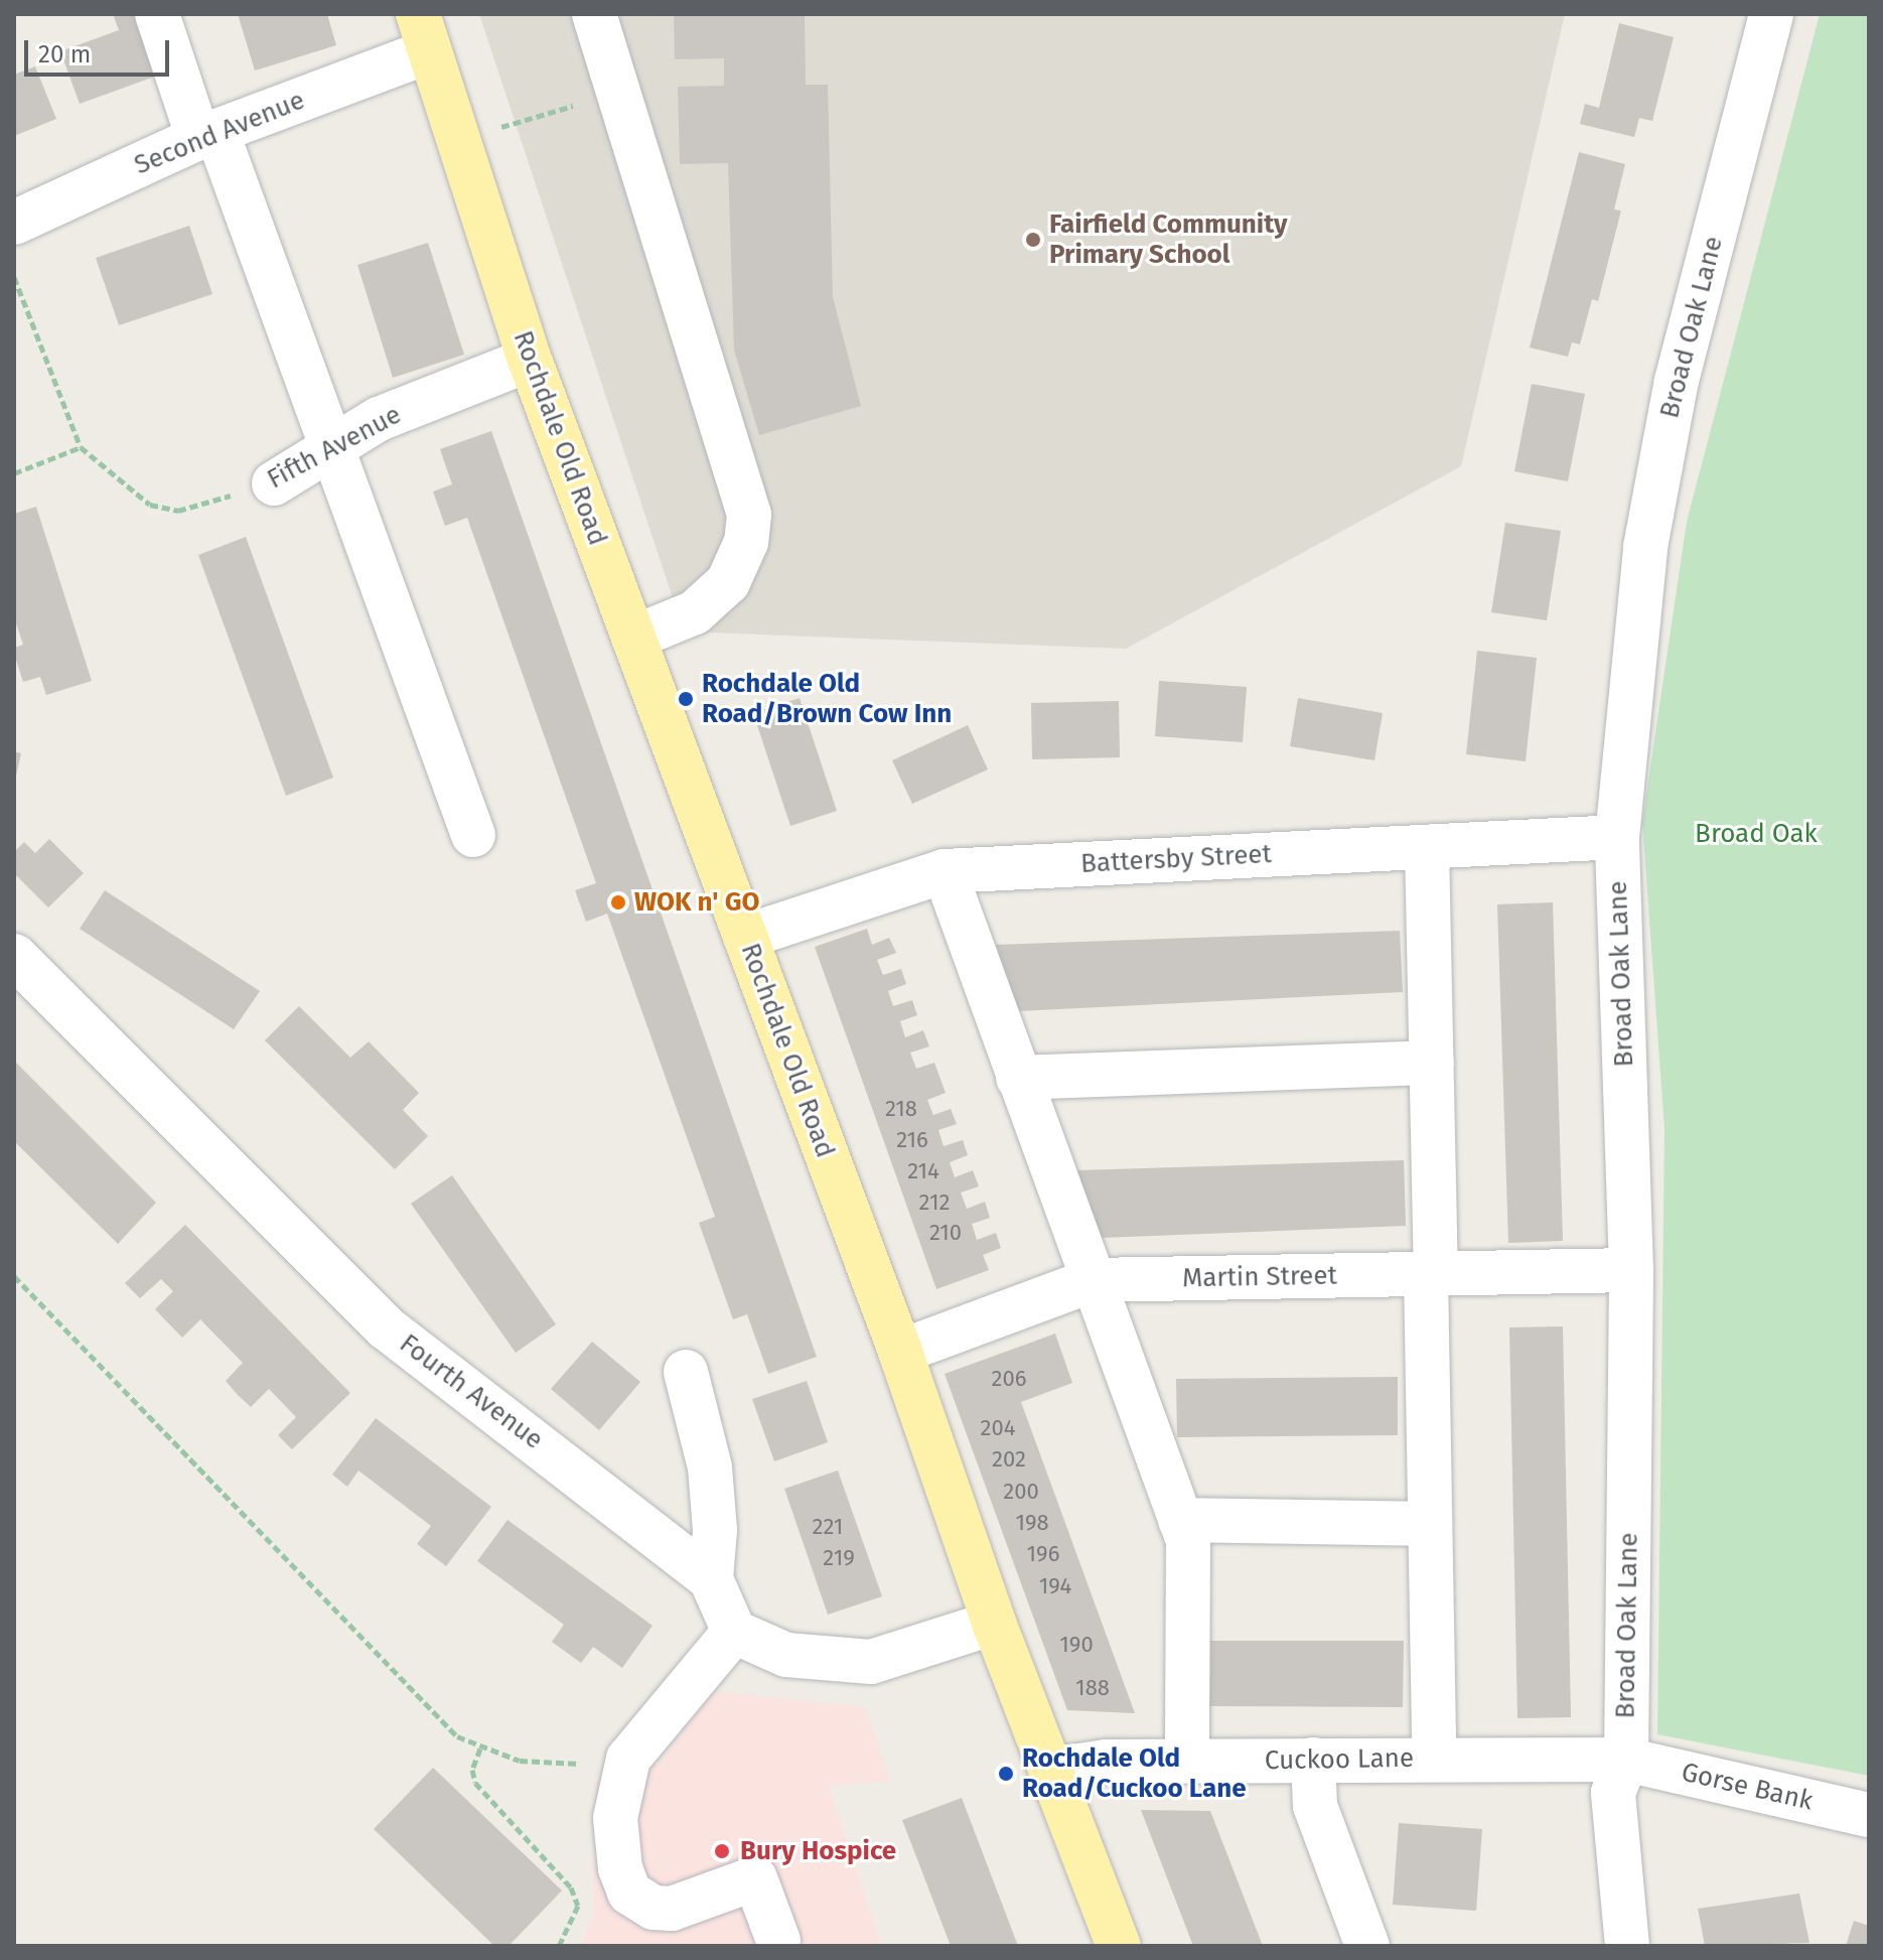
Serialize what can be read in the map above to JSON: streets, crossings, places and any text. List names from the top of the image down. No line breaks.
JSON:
{"streets":{"main road":["Rochdale Old Road"],"street":["Second Avenue","Broad Oak Lane","Fifth Avenue","Battersby Street","Martin Street","Fourth Avenue","Cuckoo Lane","Gorse Bank"]},"crossings":[["Second Avenue","Rochdale Old Road"],["Broad Oak Lane","Battersby Street"],["Broad Oak Lane","Martin Street"],["Broad Oak Lane","Cuckoo Lane"],["Broad Oak Lane","Gorse Bank"],["Rochdale Old Road","Fifth Avenue"],["Rochdale Old Road","Battersby Street"],["Rochdale Old Road","Martin Street"],["Rochdale Old Road","Cuckoo Lane"],["Cuckoo Lane","Gorse Bank"]],"parks":["Broad Oak"],"places":["Fairfield Community Primary School","Rochdale Old Road/Brown Cow Inn","WOK n' GO","Rochdale Old Road/Cuckoo Lane","Bury Hospice"],"house_numbers":["218","216","214","212","210","206","204","202","200","198","221","196","219","194","190","188"],"scale_bar":"20 m"}
